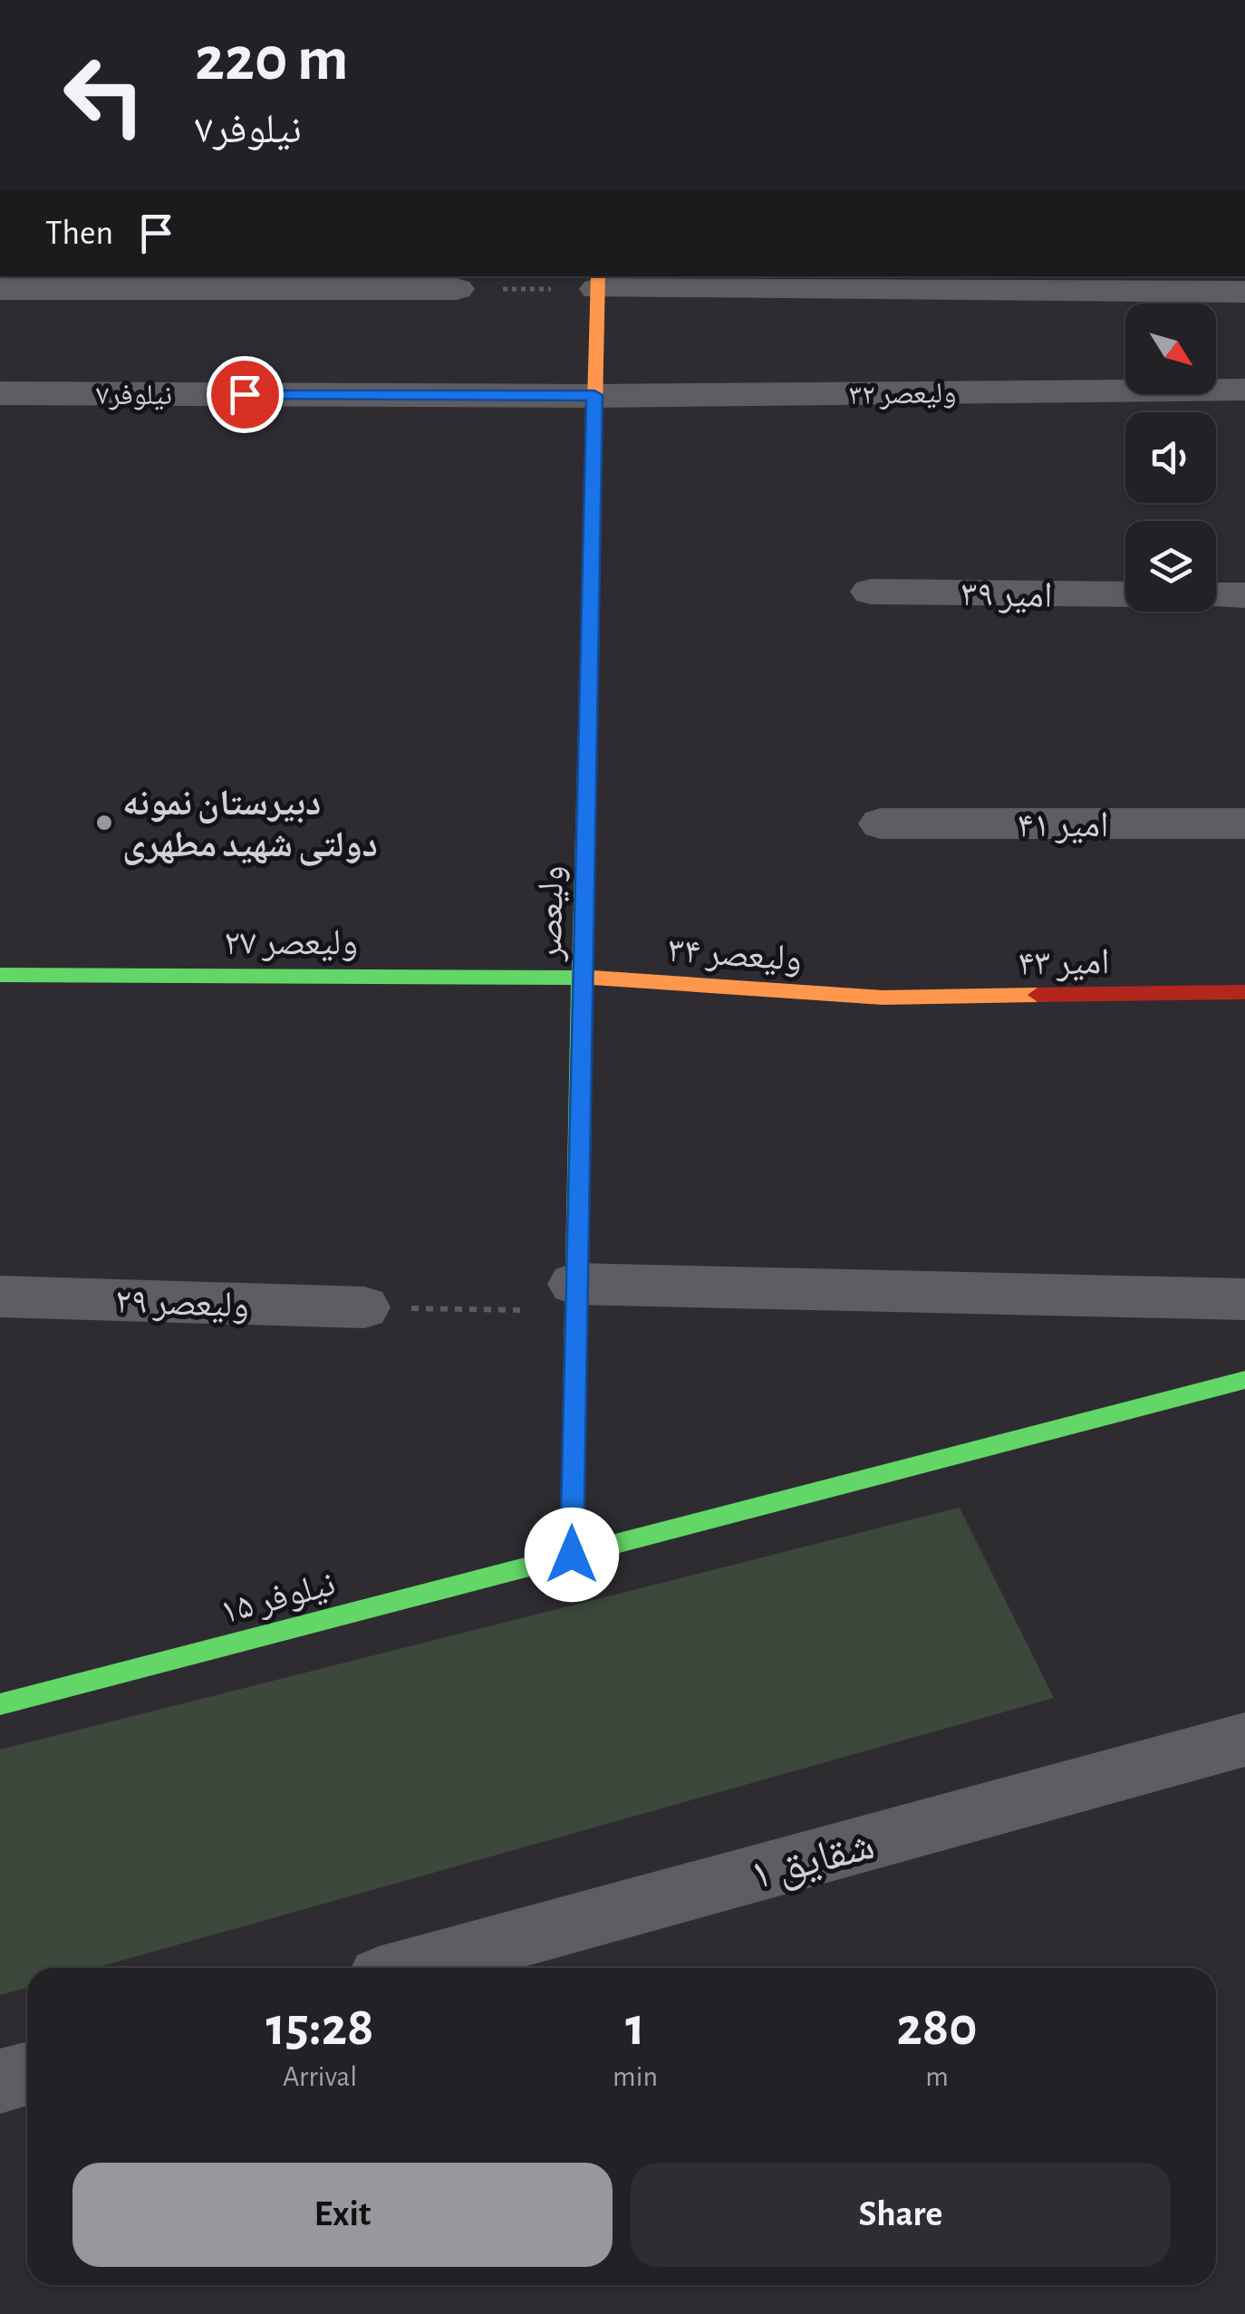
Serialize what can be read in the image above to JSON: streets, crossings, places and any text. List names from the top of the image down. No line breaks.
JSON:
{"streets":{"street":["ولیعصر ۳۲","نیلوفر۷","امیر ۳۹","امیر ۴۱","ولیعصر","ولیعصر ۲۷","ولیعصر ۳۴","امیر ۴۳","ولیعصر ۲۹","نیلوفر ۱۵","شقایق ۱"]},"crossings":[["ولیعصر ۳۲","نیلوفر۷"],["ولیعصر ۳۲","ولیعصر"],["نیلوفر۷","ولیعصر"],["ولیعصر","ولیعصر ۲۷"],["ولیعصر","ولیعصر ۳۴"],["ولیعصر","نیلوفر ۱۵"],["ولیعصر ۲۷","ولیعصر ۳۴"],["ولیعصر ۳۴","امیر ۴۳"]],"places":["دبیرستان نمونه دولتی شهید مطهری"],"north":"bottom right","page":{"turn":["220 m","نیلوفر۷"],"then":"Then","eta":["15:28","Arrival","1","min","280","m"],"buttons":["Exit","Share"]}}
